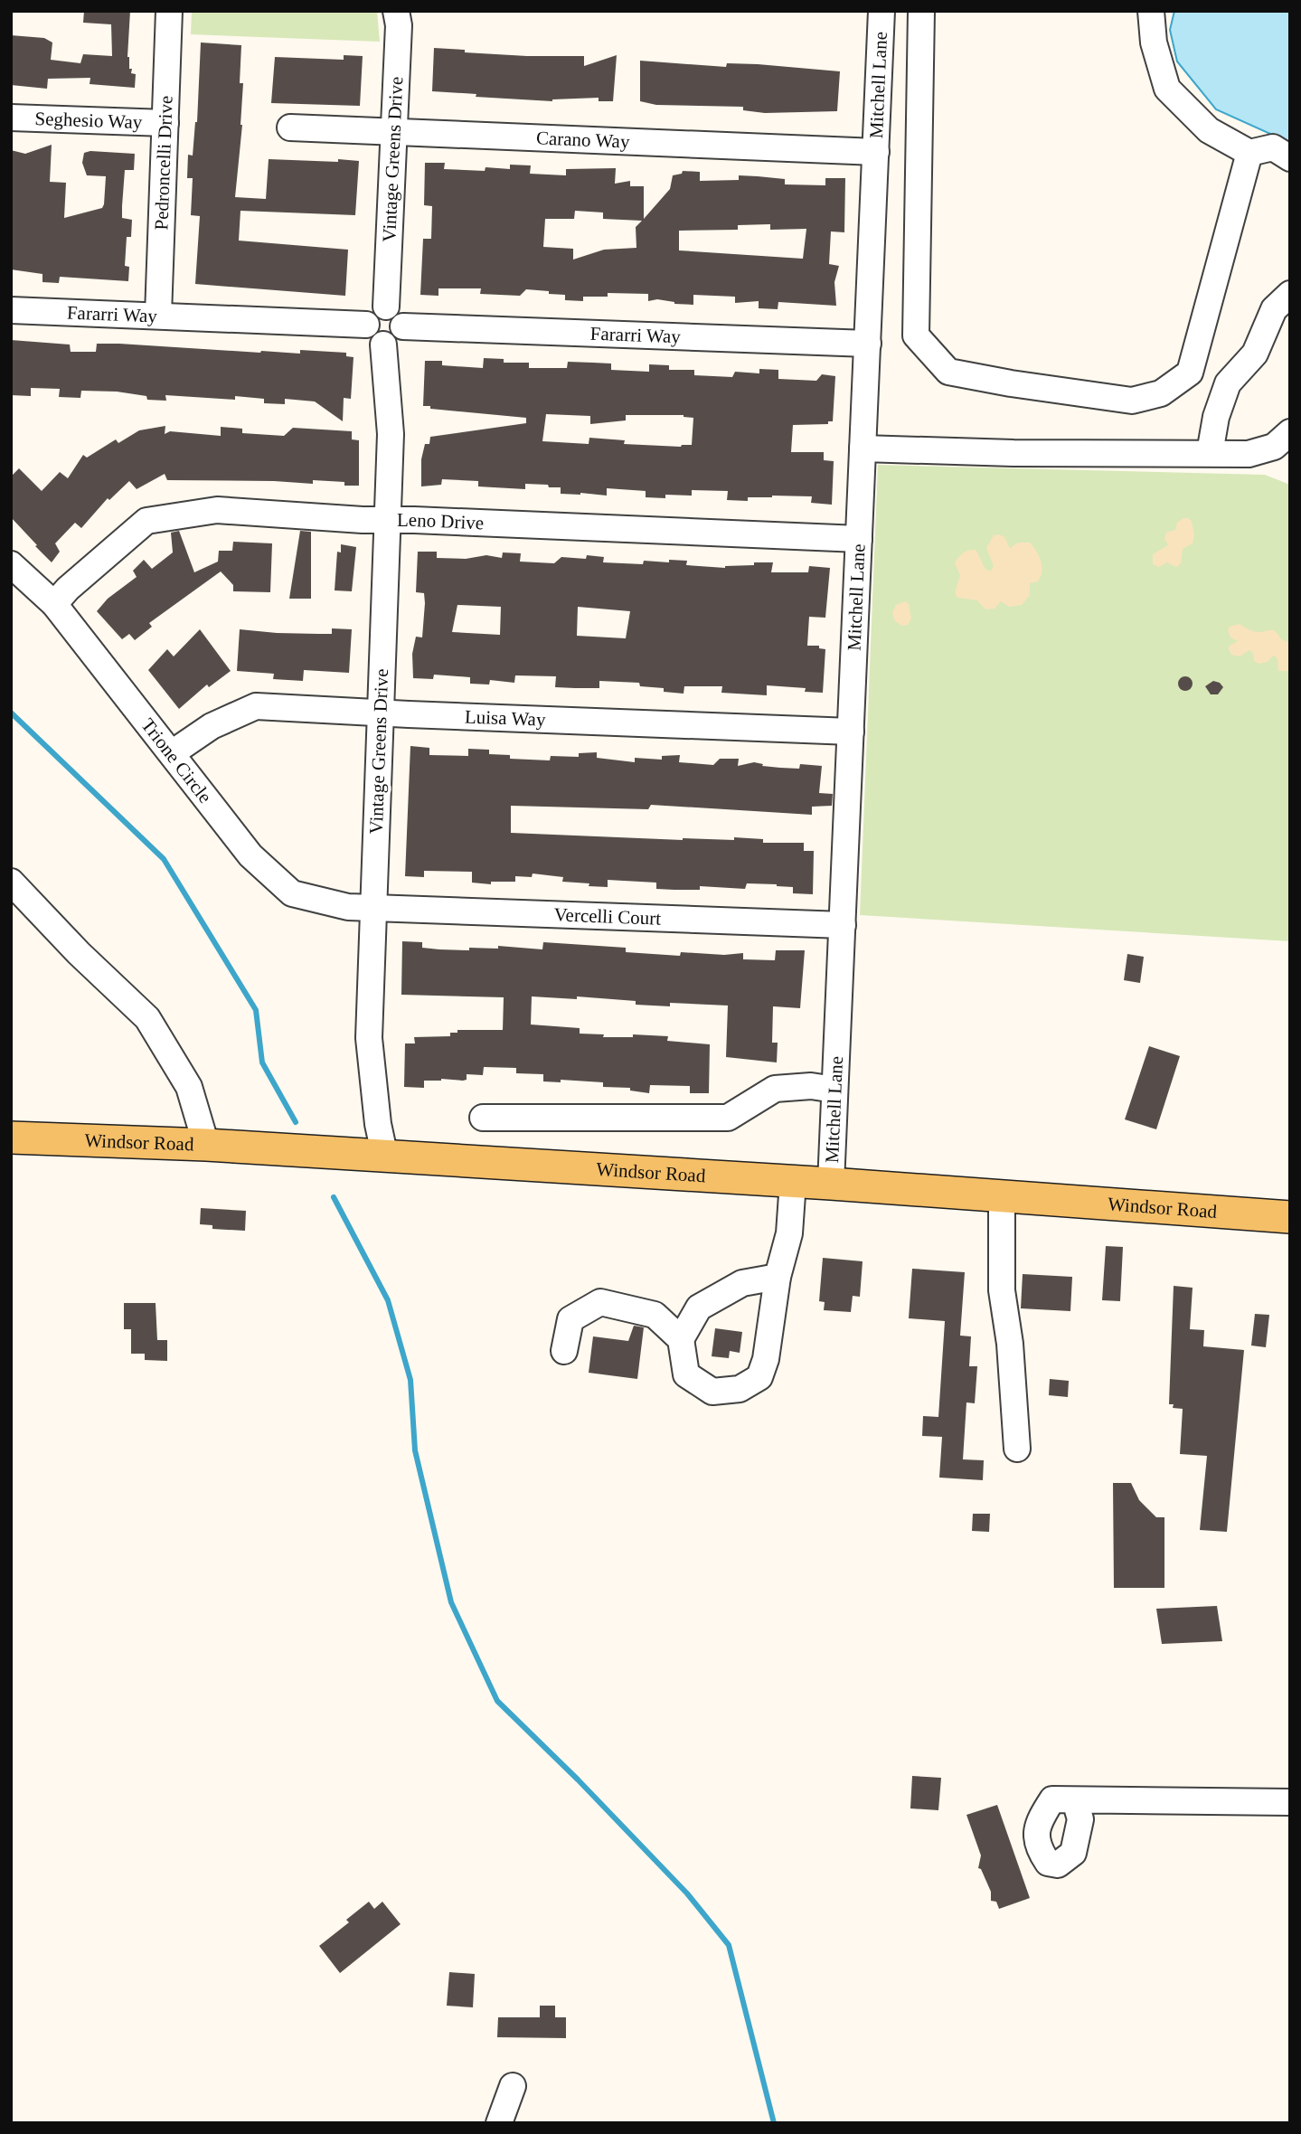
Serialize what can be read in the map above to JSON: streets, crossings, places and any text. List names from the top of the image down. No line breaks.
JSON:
{"streets":{"main road":["Windsor Road"],"street":["Mitchell Lane","Seghesio Way","Carano Way","Vintage Greens Drive","Pedroncelli Drive","Fararri Way","Leno Drive","Luisa Way","Trione Circle","Vercelli Court"]},"crossings":[["Mitchell Lane","Carano Way"],["Mitchell Lane","Fararri Way"],["Mitchell Lane","Leno Drive"],["Mitchell Lane","Luisa Way"],["Mitchell Lane","Vercelli Court"],["Mitchell Lane","Windsor Road"],["Seghesio Way","Pedroncelli Drive"],["Carano Way","Vintage Greens Drive"],["Vintage Greens Drive","Fararri Way"],["Vintage Greens Drive","Leno Drive"],["Vintage Greens Drive","Luisa Way"],["Vintage Greens Drive","Trione Circle"],["Vintage Greens Drive","Vercelli Court"],["Vintage Greens Drive","Windsor Road"],["Pedroncelli Drive","Fararri Way"],["Leno Drive","Trione Circle"],["Luisa Way","Trione Circle"],["Trione Circle","Vercelli Court"]]}
